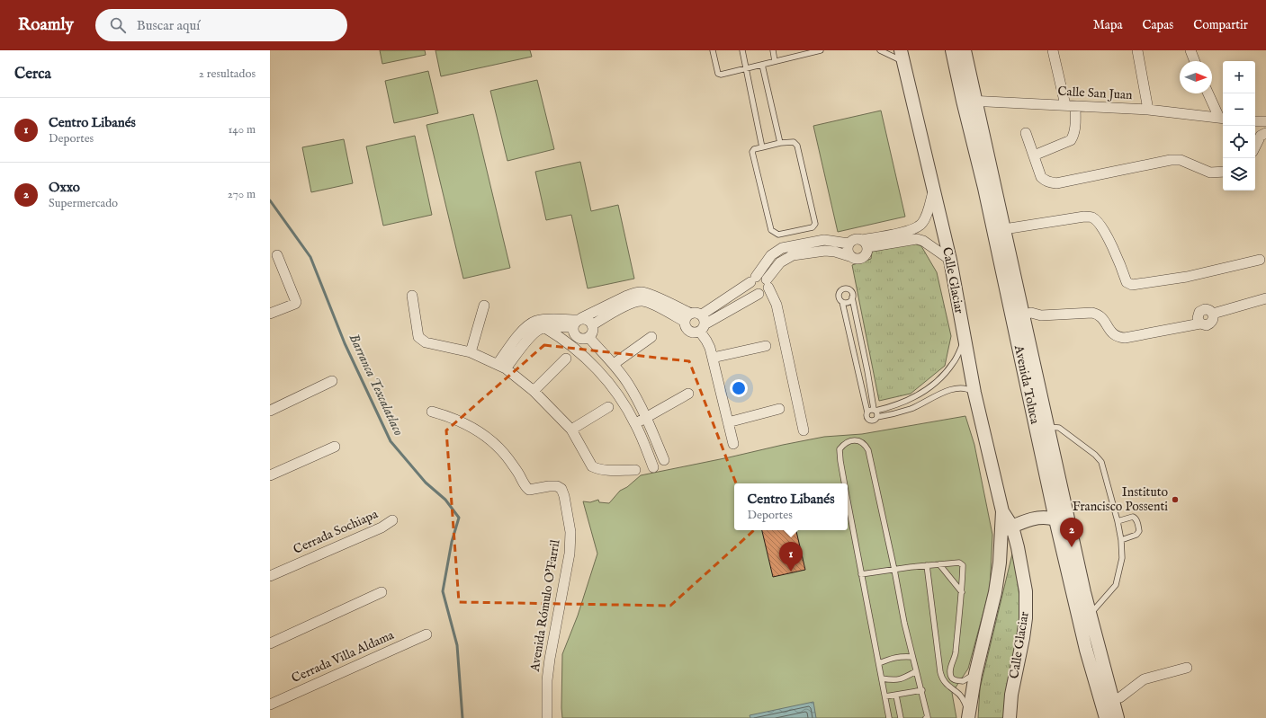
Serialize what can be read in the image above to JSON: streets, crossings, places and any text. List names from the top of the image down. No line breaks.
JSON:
{"streets":{"street":["Calle San Juan","Calle Glaciar","Avenida Toluca","Cerrada Sochiapa","Avenida Rómulo O'Farril","Cerrada Villa Aldama"]},"crossings":[["Calle San Juan","Avenida Toluca"]],"water":["Barranca Texcalatlaco"],"places":["Instituto Francisco Possenti"],"north":"right","page":{"header":"Roamly","search":"Buscar aquí","nav":["Mapa","Capas","Compartir"],"heading":["Cerca","2 resultados"],"map_buttons":["+","−"],"list":[{"mark":"1","name":"Centro Libanés","note":"Deportes","value":"140 m"},{"mark":"2","name":"Oxxo","note":"Supermercado","value":"270 m"}],"popup":["Centro Libanés","Deportes"],"pins":["2","1"]}}
